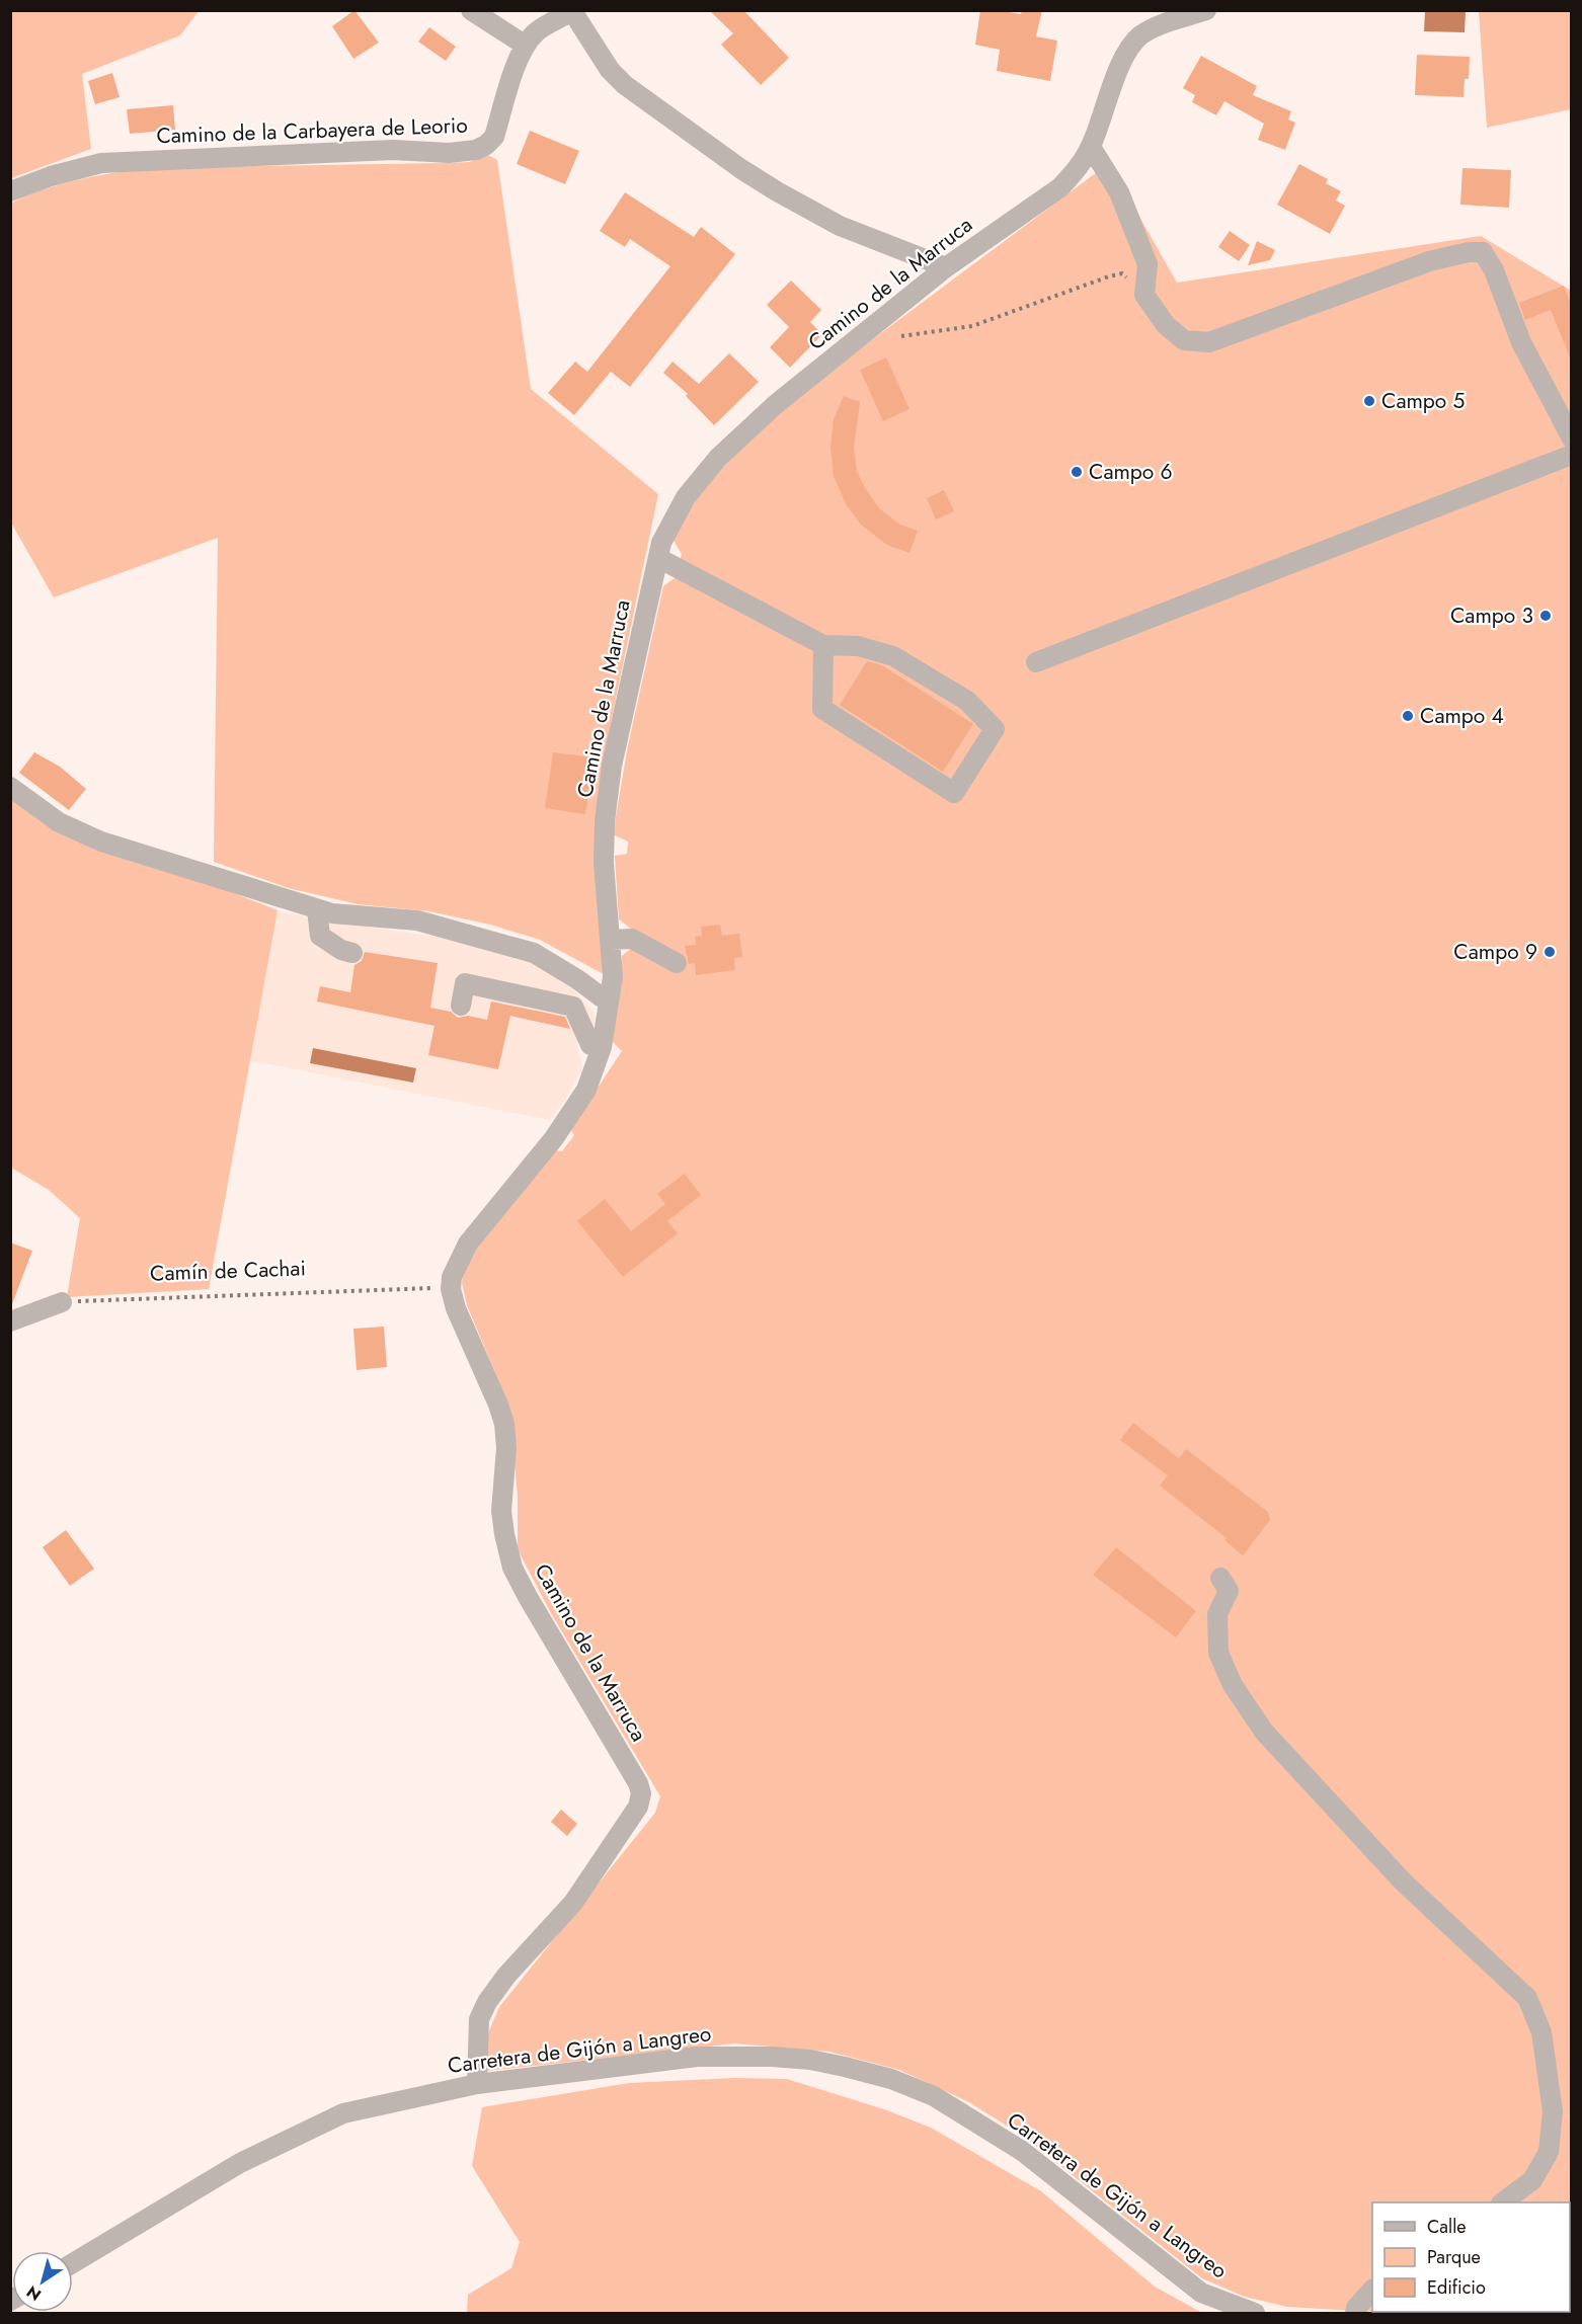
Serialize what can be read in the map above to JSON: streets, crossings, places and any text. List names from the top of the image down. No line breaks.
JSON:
{"streets":{"street":["Camino de la Carbayera de Leorio","Camino de la Marruca","Carretera de Gijón a Langreo"],"path":["Camín de Cachai"]},"crossings":[["Camino de la Marruca","Camín de Cachai"],["Camino de la Marruca","Carretera de Gijón a Langreo"]],"places":["Campo 5","Campo 6","Campo 3","Campo 4","Campo 9"],"legend":["Calle","Parque","Edificio"],"north":"bottom left"}
